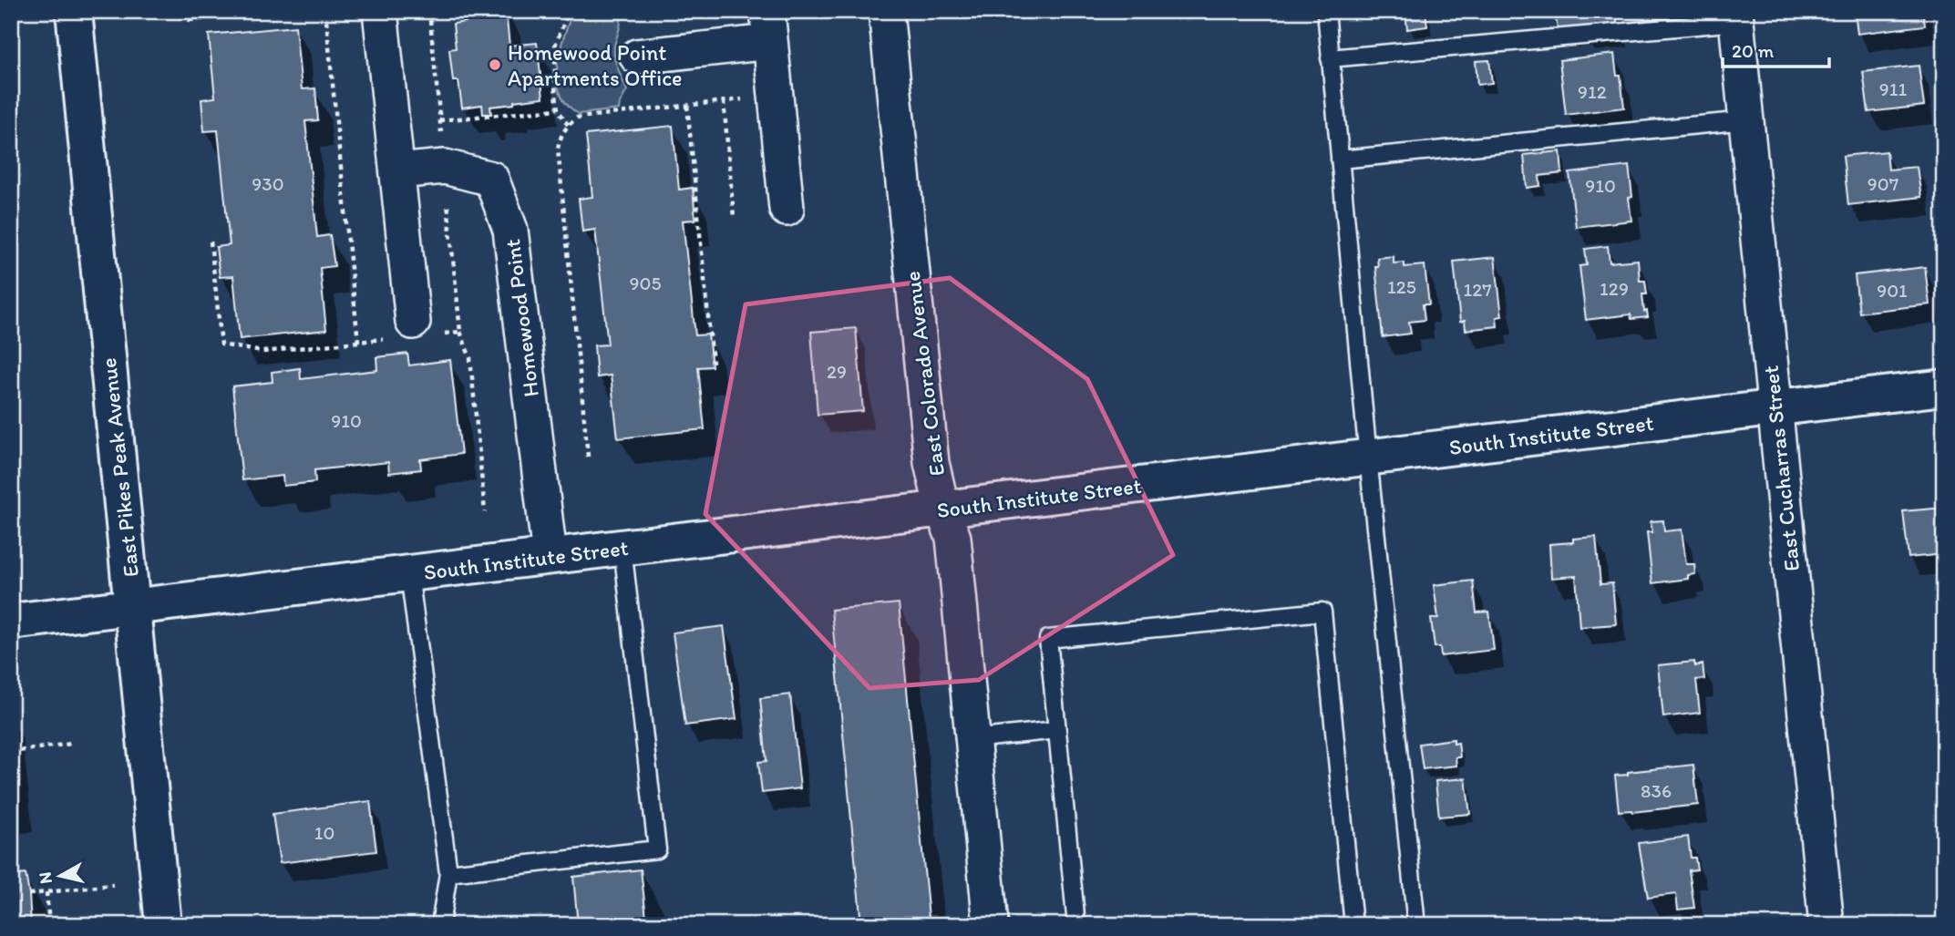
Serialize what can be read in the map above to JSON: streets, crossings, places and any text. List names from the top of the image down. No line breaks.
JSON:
{"streets":{"street":["Homewood Point","East Colorado Avenue","South Institute Street","East Pikes Peak Avenue","East Cucharras Street"]},"crossings":[["Homewood Point","South Institute Street"],["East Colorado Avenue","South Institute Street"],["South Institute Street","East Pikes Peak Avenue"],["South Institute Street","East Cucharras Street"]],"places":["Homewood Point Apartments Office"],"house_numbers":["911","912","930","907","910","905","125","129","127","901","29","910","836","10"],"scale_bar":"20 m","north":"left"}
